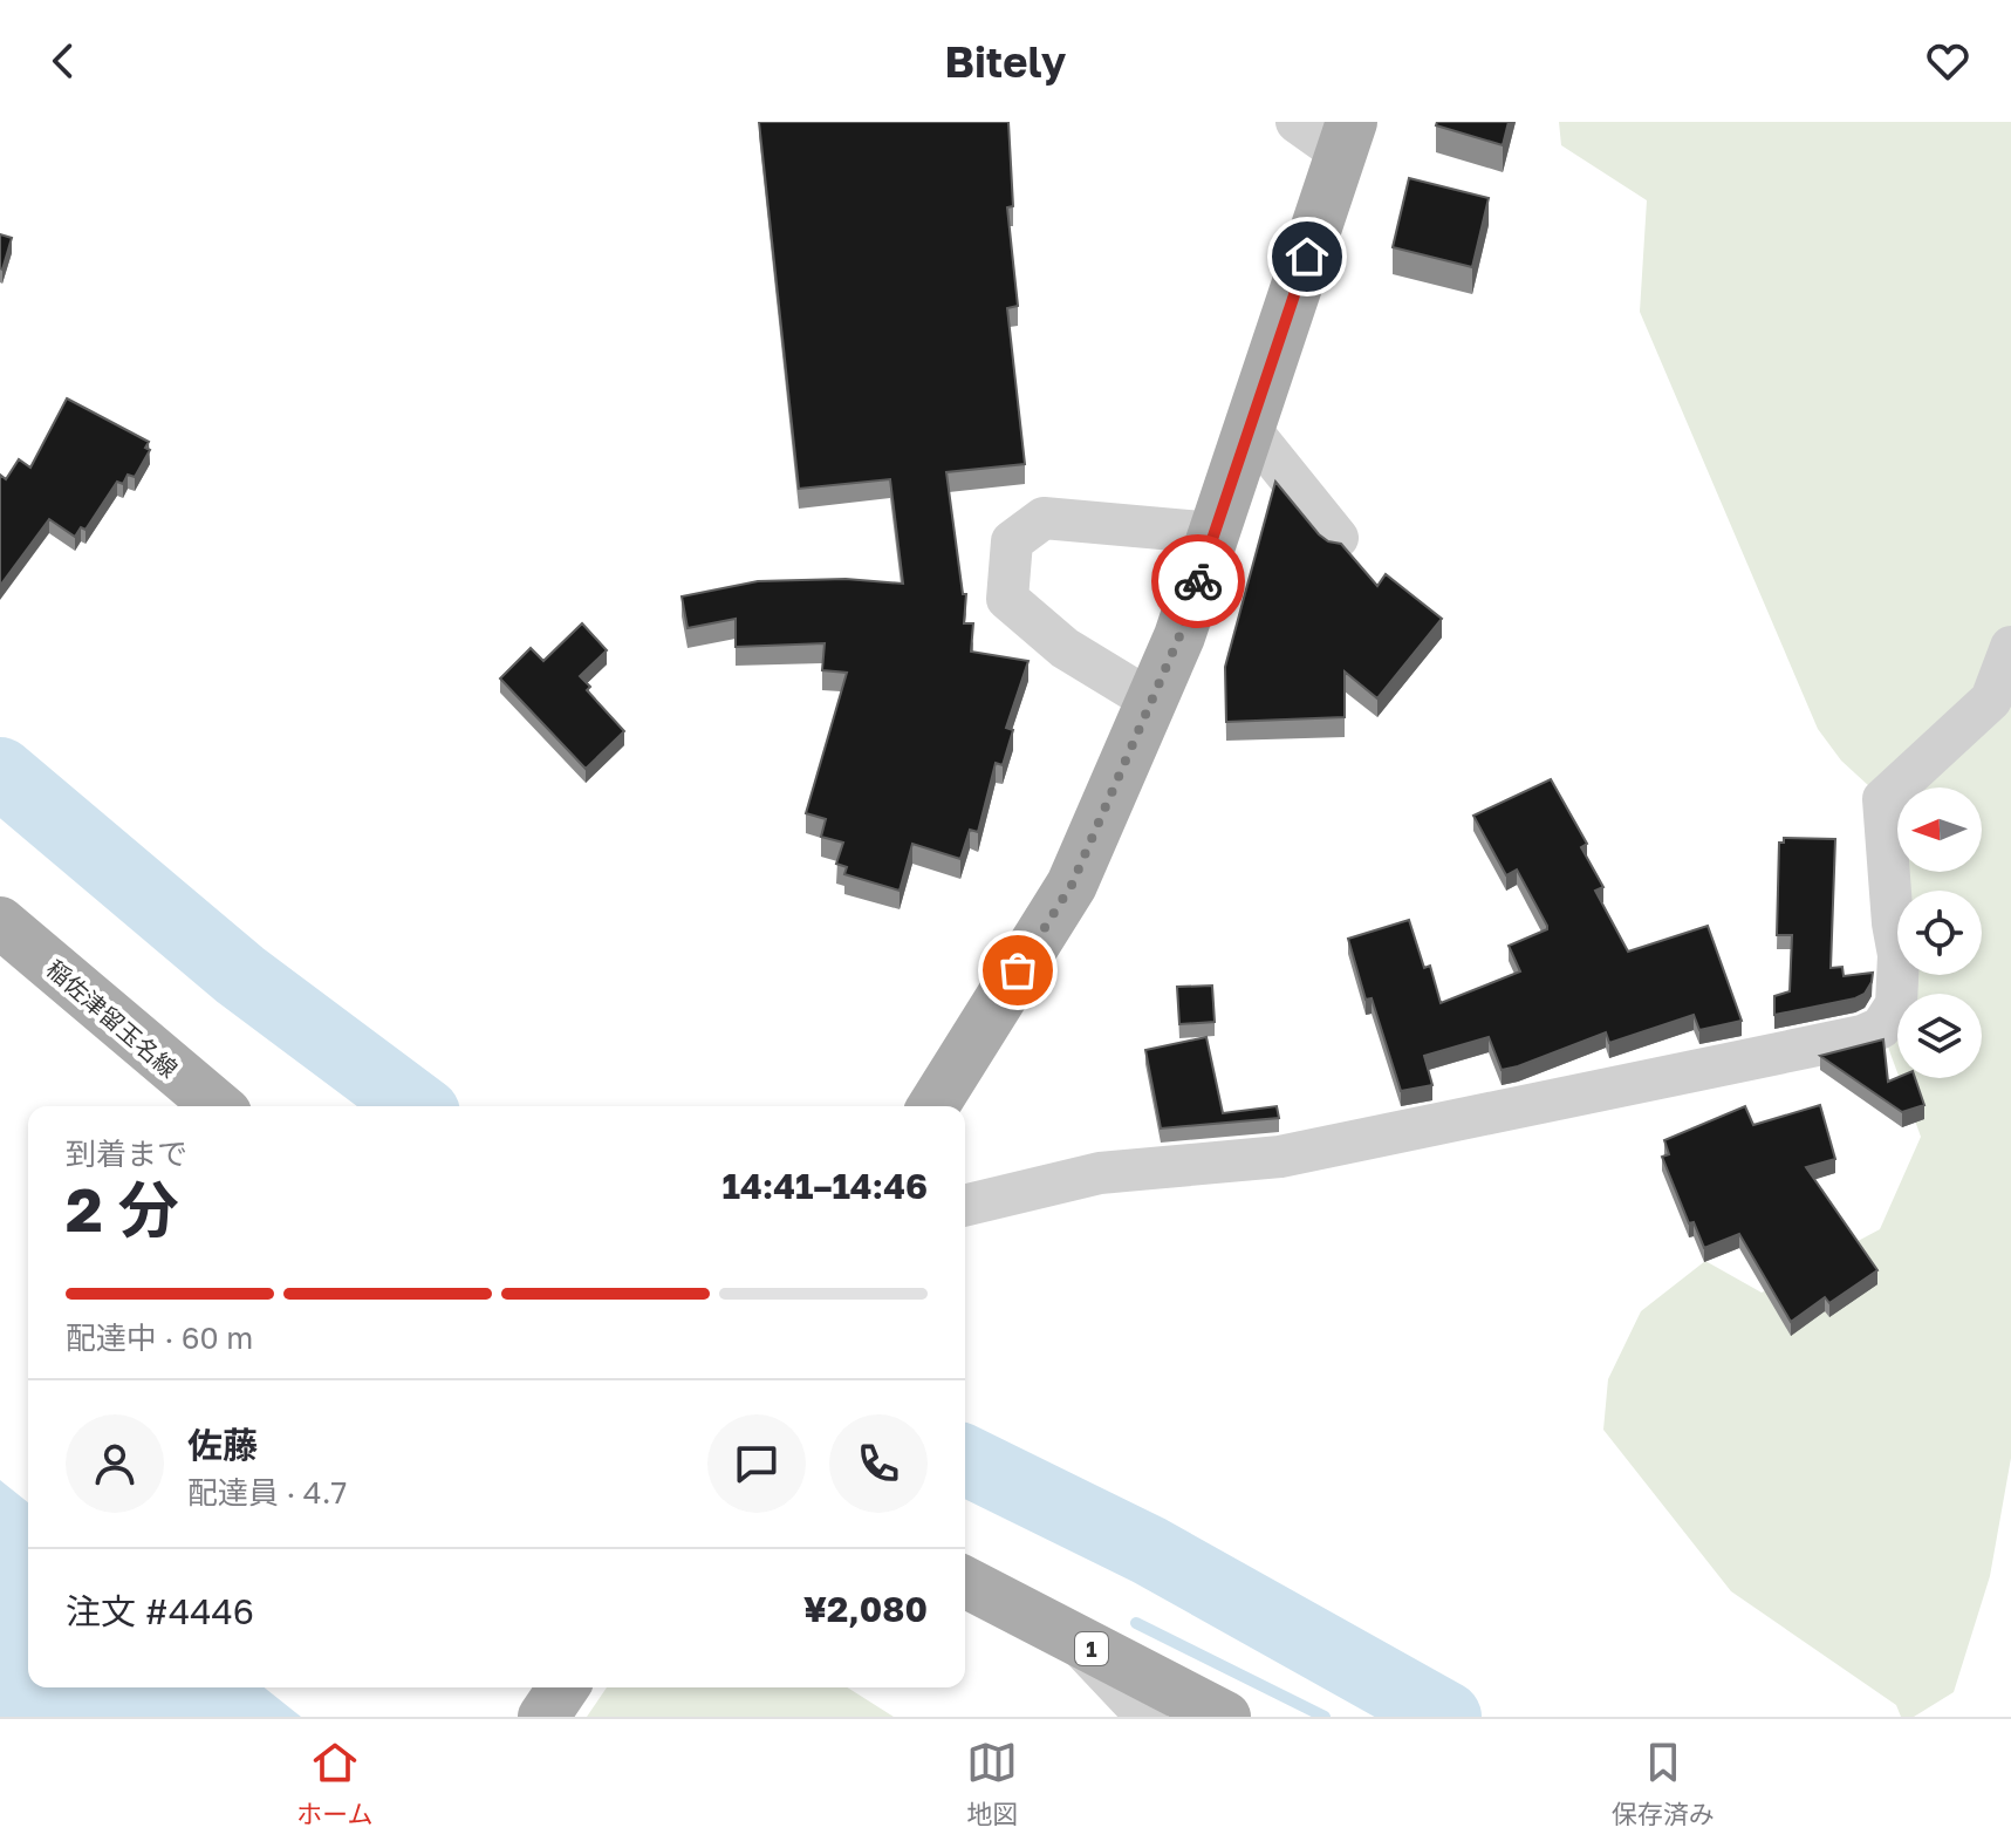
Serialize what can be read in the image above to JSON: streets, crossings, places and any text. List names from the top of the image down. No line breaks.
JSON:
{"streets":{"main road":["稲佐津留玉名線","1"]},"north":"left","page":{"header":"Bitely","heading":["2 分","到着まで","14:41–14:46"],"panel":["佐藤","配達員 · 4.7","注文 #4446","¥2,080"],"bar":"配達中 · 60 m","tabs":["ホーム","地図","保存済み"]}}
